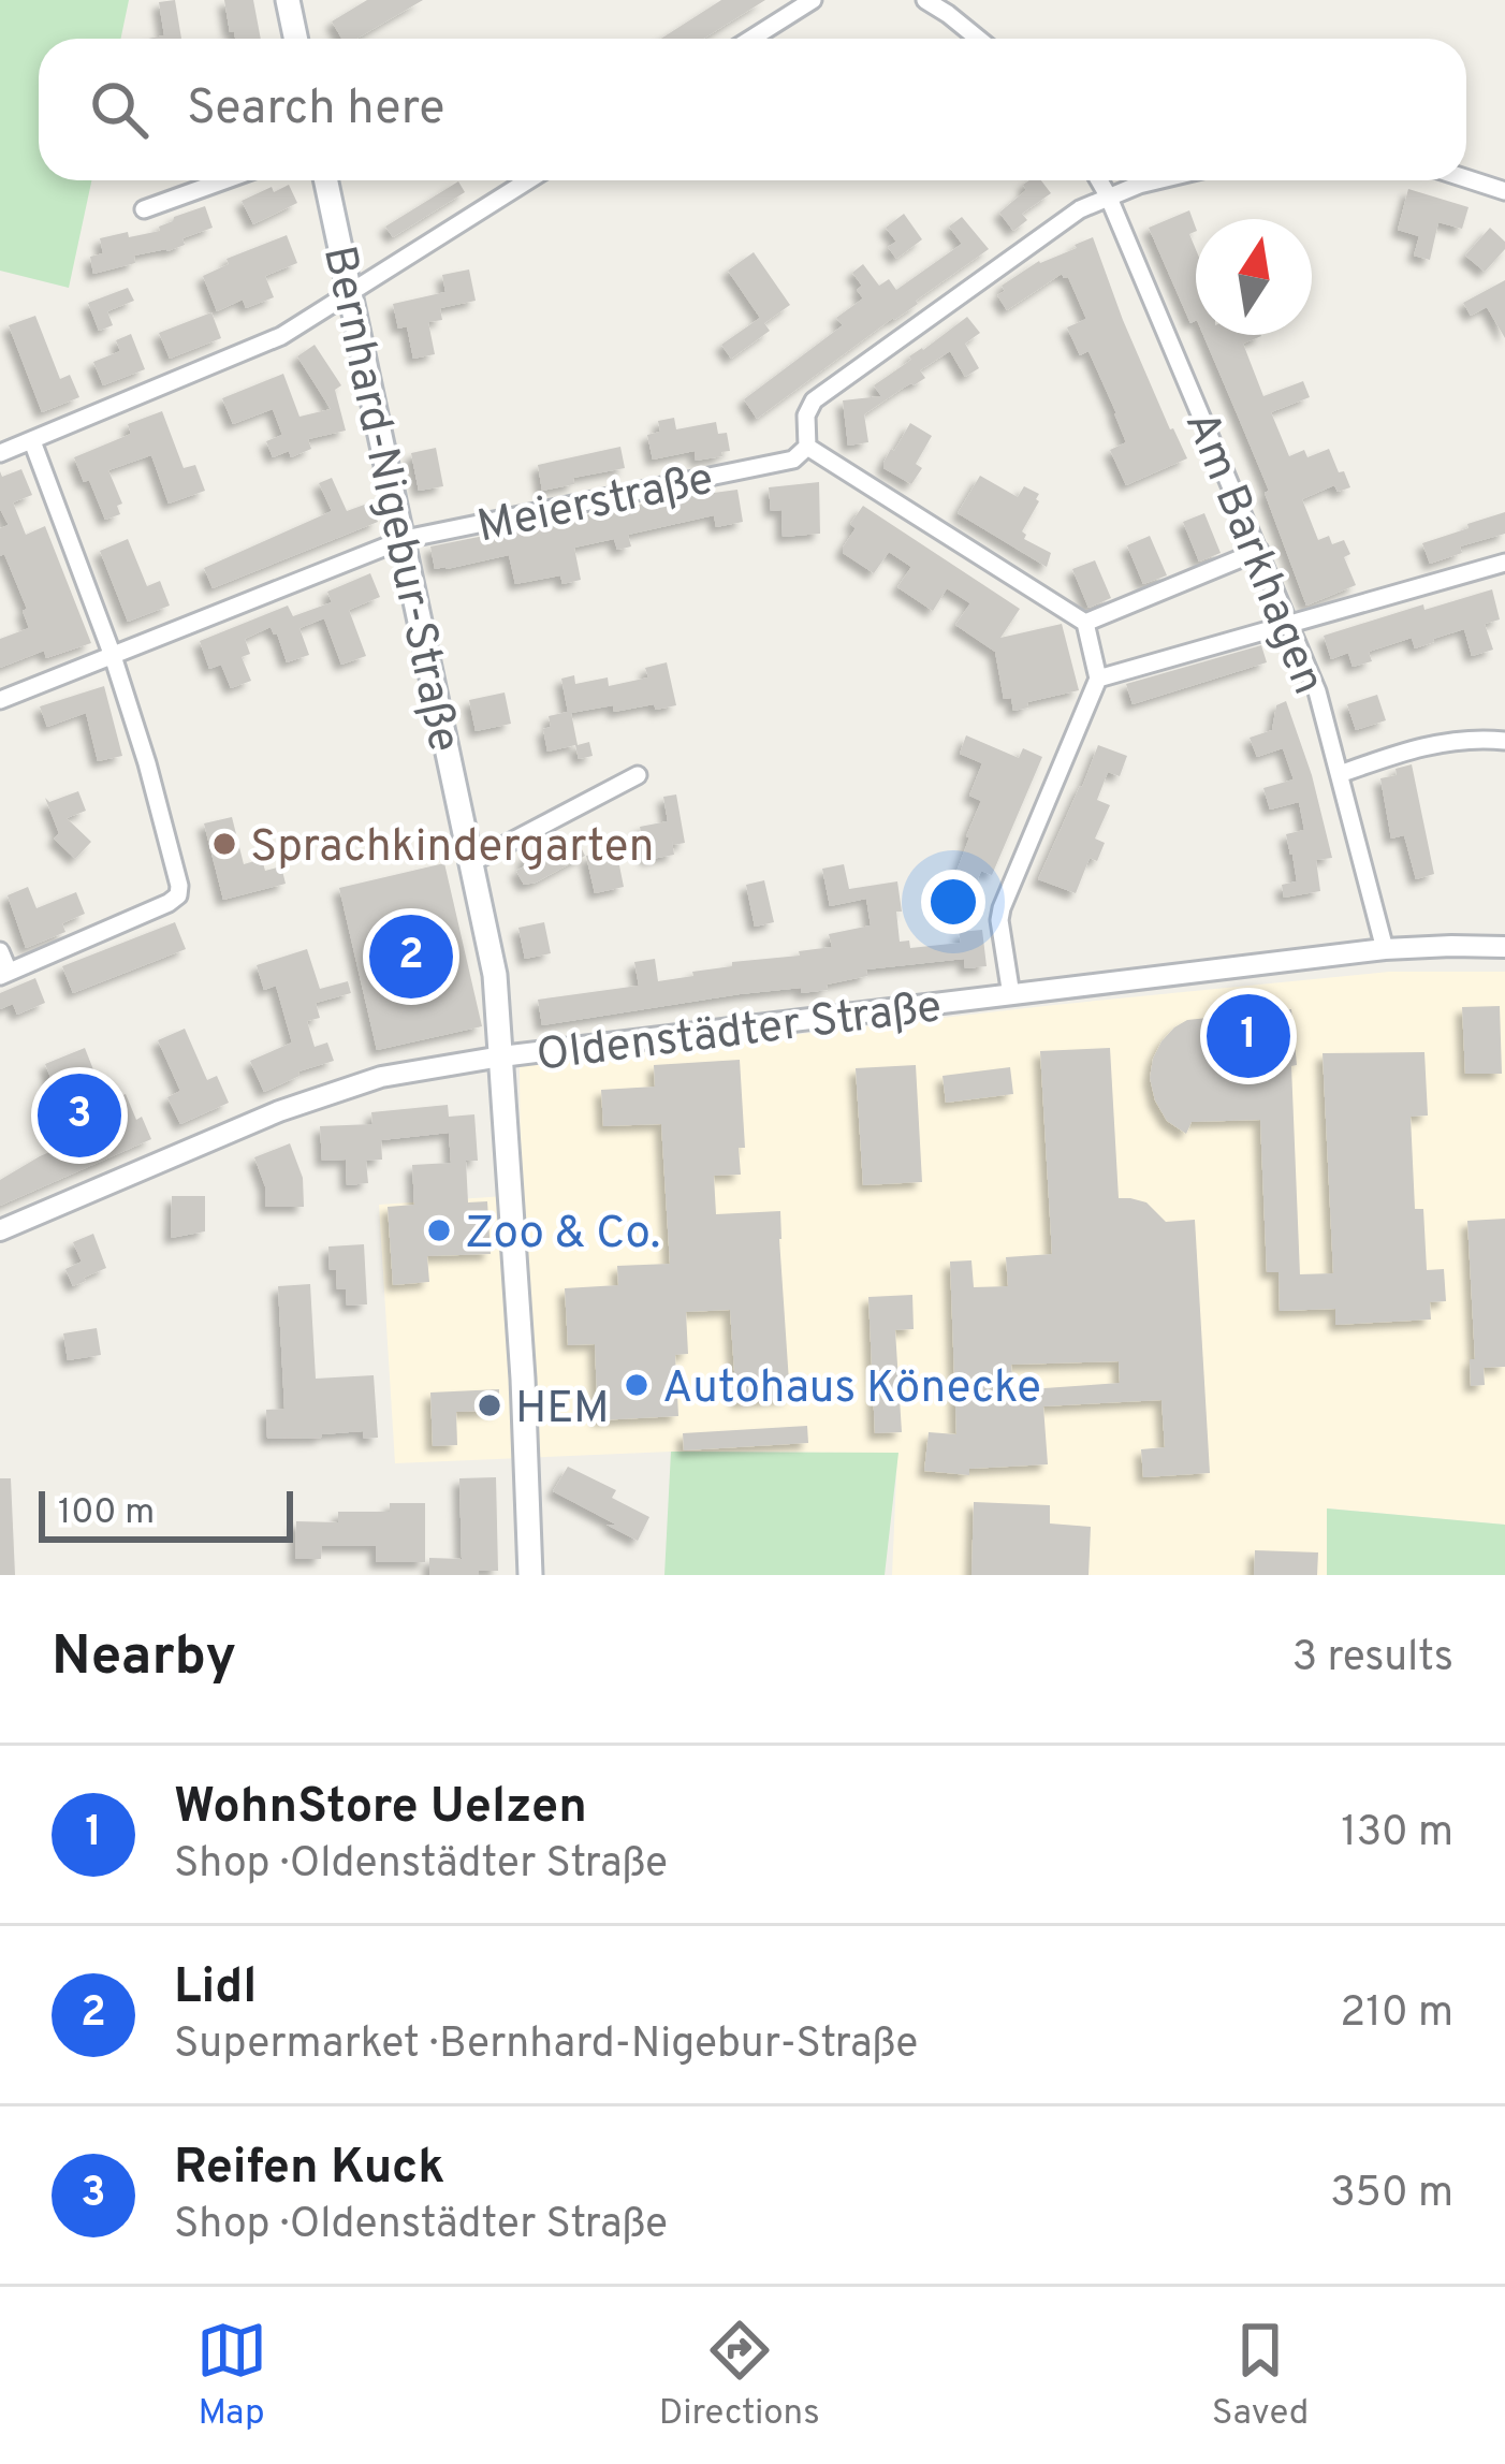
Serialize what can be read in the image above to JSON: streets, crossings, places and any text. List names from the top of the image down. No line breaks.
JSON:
{"streets":{"main road":["Bernhard-Nigebur-Straße"],"street":["Meierstraße","Am Barkhagen","Oldenstädter Straße"]},"crossings":[["Bernhard-Nigebur-Straße","Meierstraße"],["Bernhard-Nigebur-Straße","Oldenstädter Straße"],["Am Barkhagen","Oldenstädter Straße"]],"places":["Sprachkindergarten","Zoo & Co.","Autohaus Könecke","HEM"],"scale_bar":"100 m","north":"top","page":{"search":"Search here","pins":["2","1","3"],"scale":"100 m","heading":["Nearby","3 results"],"list":[{"mark":"1","name":"WohnStore Uelzen","note":"Shop · Oldenstädter Straße","value":"130 m"},{"mark":"2","name":"Lidl","note":"Supermarket · Bernhard-Nigebur-Straße","value":"210 m"},{"mark":"3","name":"Reifen Kuck","note":"Shop · Oldenstädter Straße","value":"350 m"}],"nav":["Map","Directions","Saved"]}}
